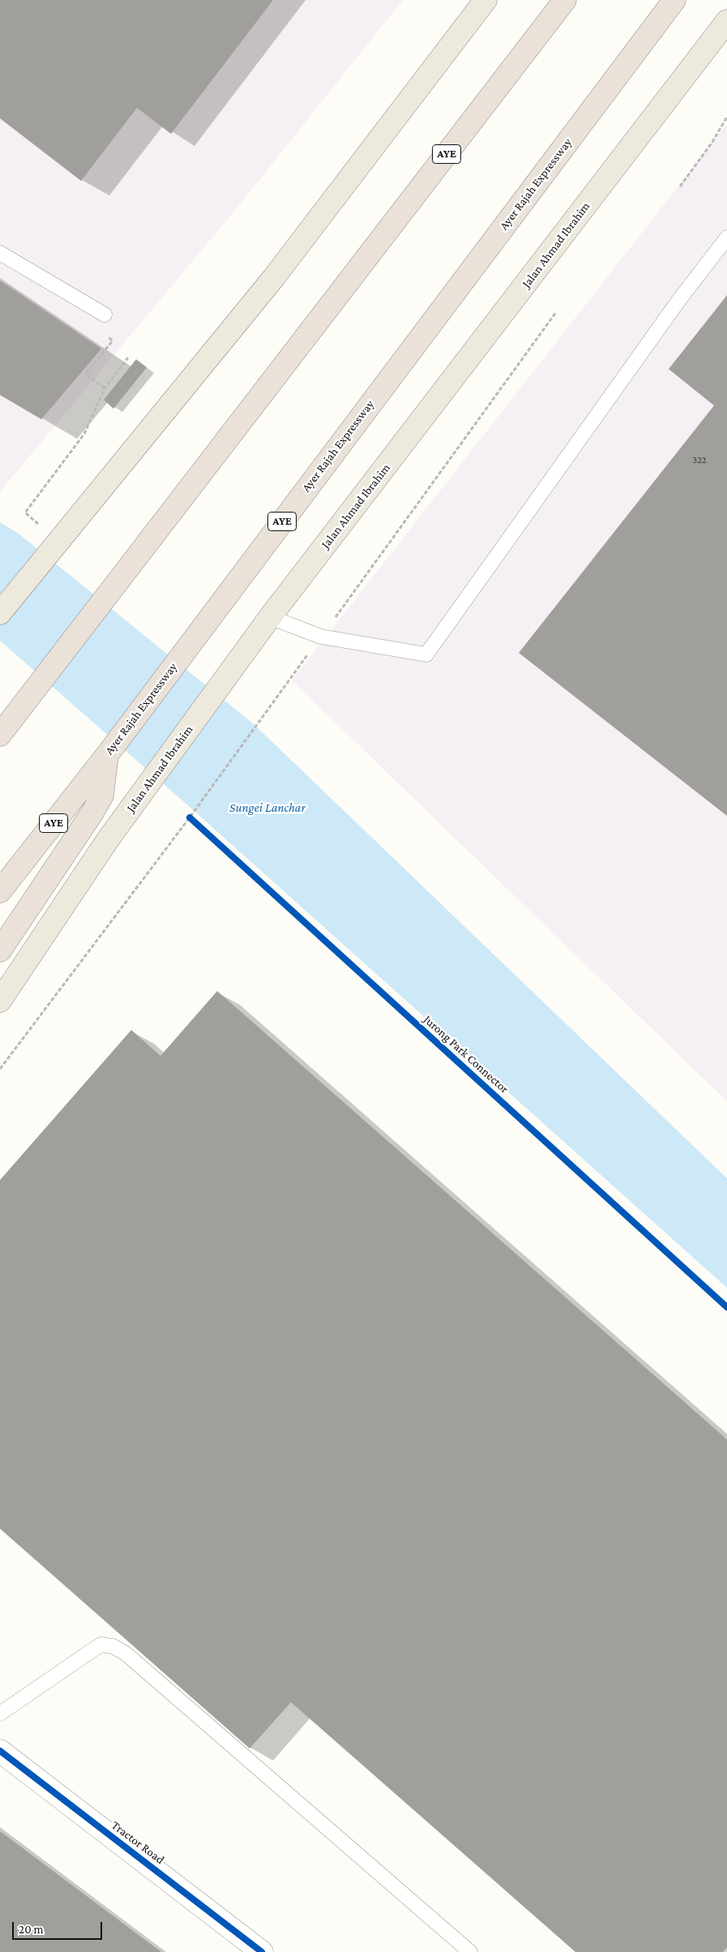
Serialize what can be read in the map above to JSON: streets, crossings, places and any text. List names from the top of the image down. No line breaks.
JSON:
{"streets":{"highway":["AYE","Ayer Rajah Expressway"],"main road":["Jalan Ahmad Ibrahim"],"street":["Tractor Road"],"cycle path":["Jurong Park Connector"]},"water":["Sungei Lanchar"],"house_numbers":["322"],"scale_bar":"20 m"}
